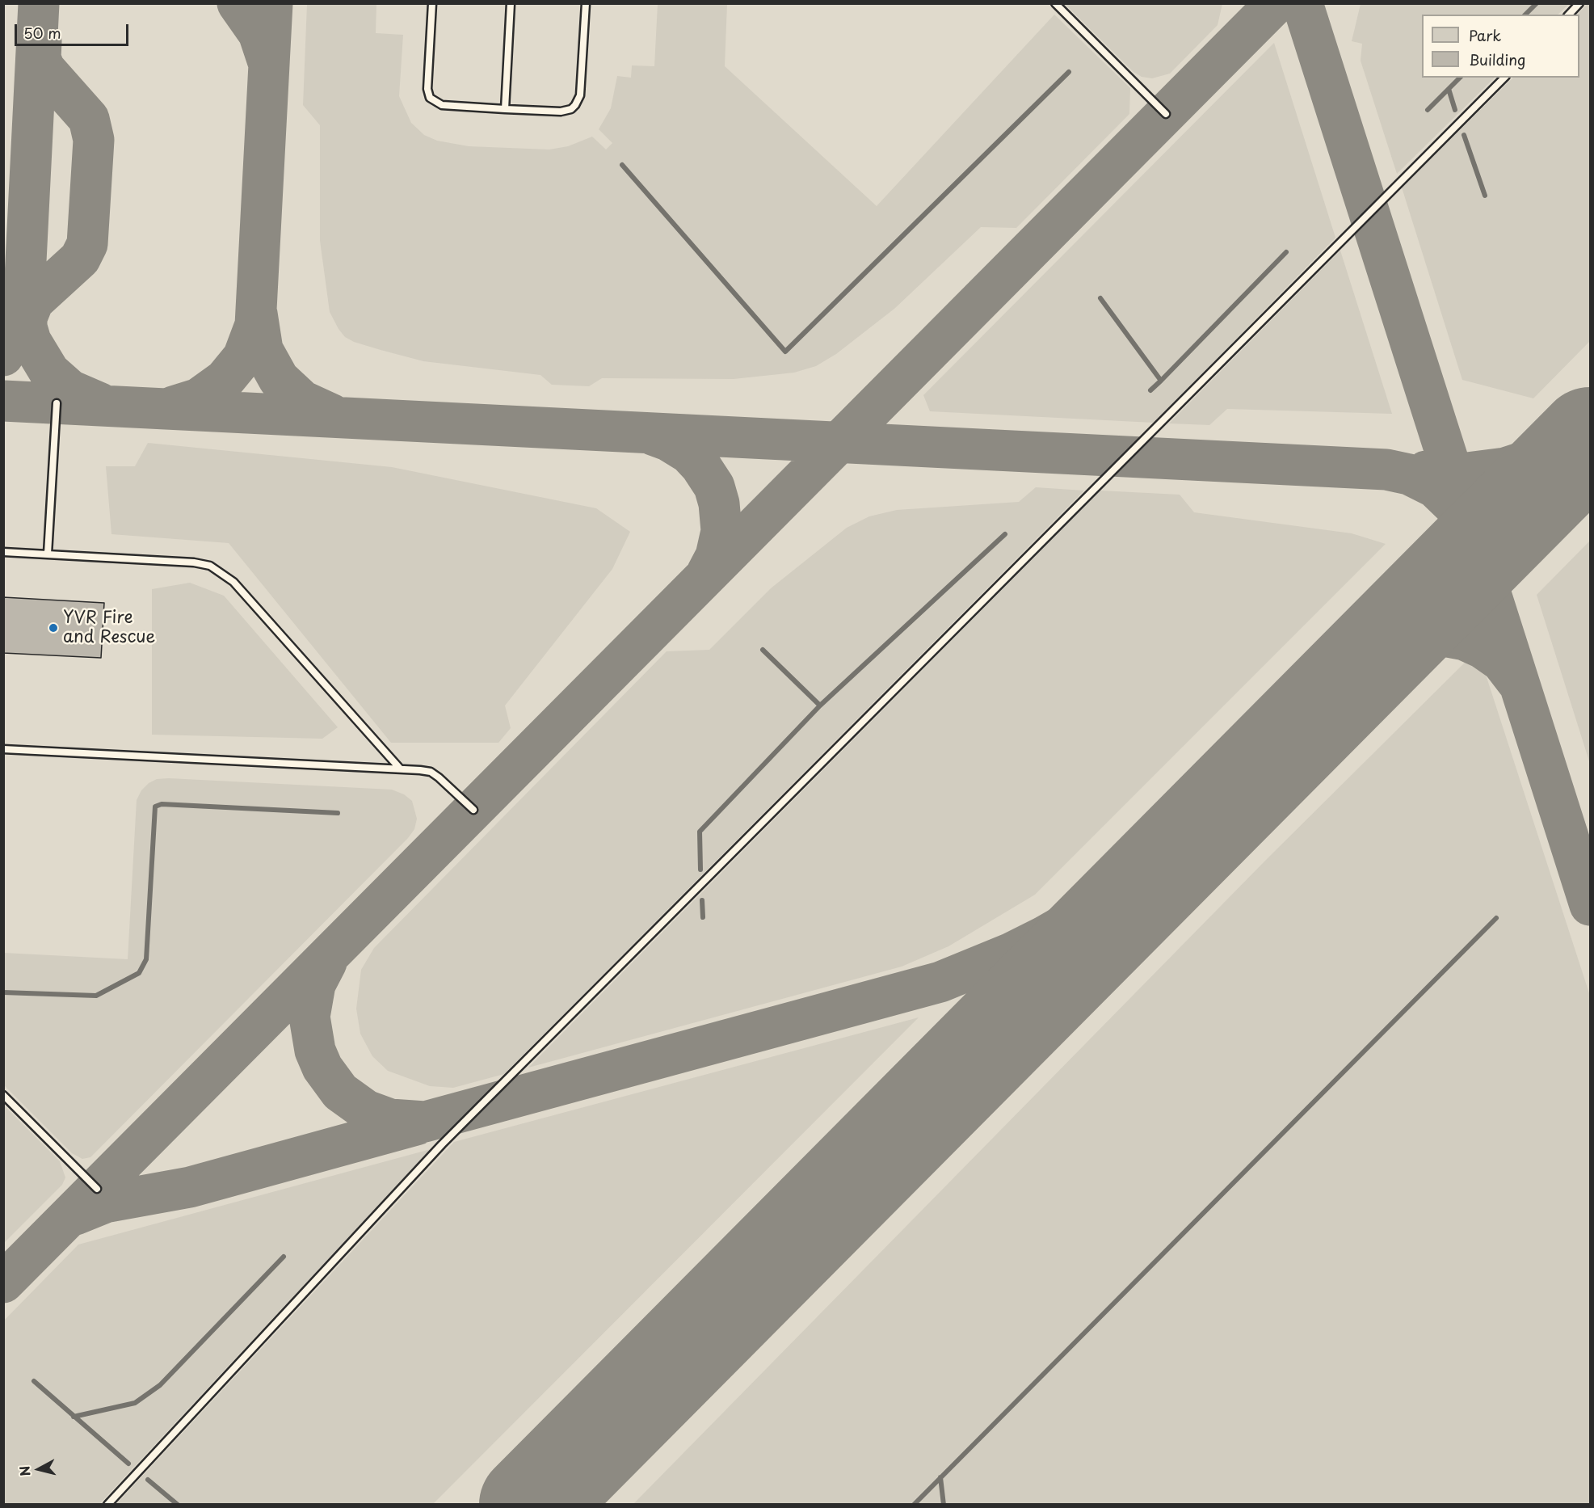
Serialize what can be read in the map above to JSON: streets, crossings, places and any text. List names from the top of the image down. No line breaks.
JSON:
{"places":["YVR Fire and Rescue"],"legend":["Park","Building"],"scale_bar":"50 m","north":"left"}
